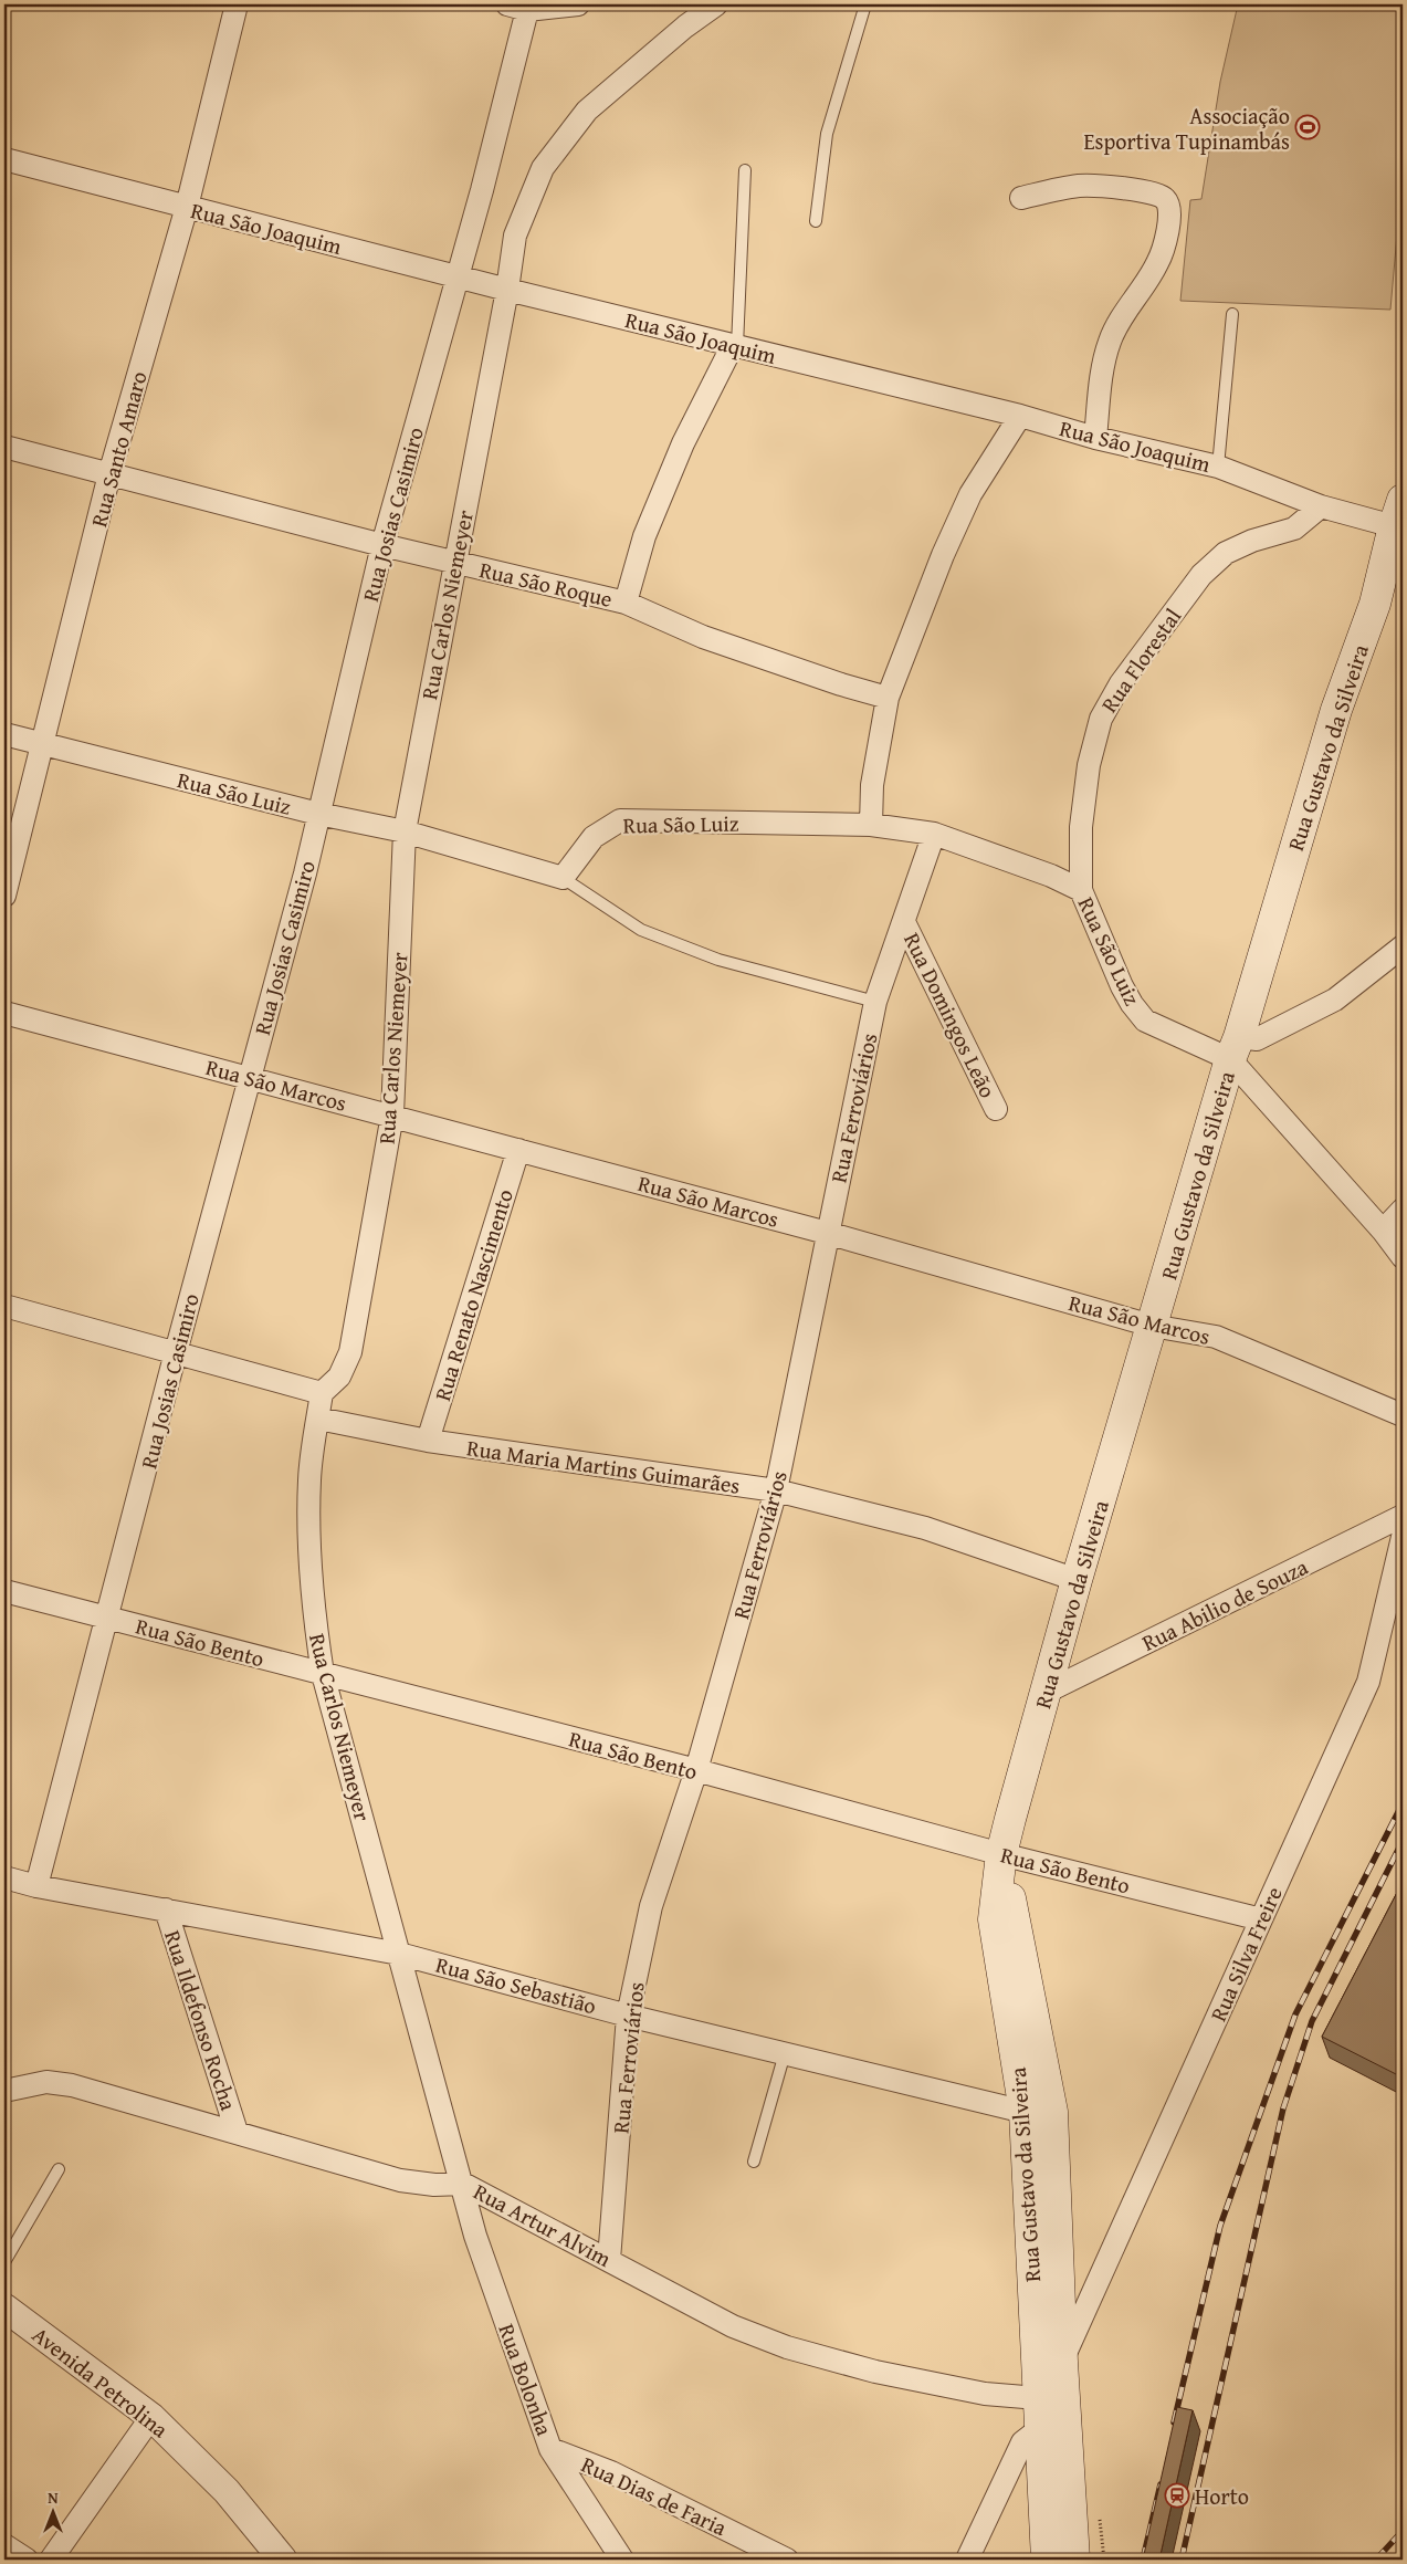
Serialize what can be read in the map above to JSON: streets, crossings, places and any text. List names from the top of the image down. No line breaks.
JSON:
{"streets":{"main road":["Rua Gustavo da Silveira"],"street":["Rua São Joaquim","Rua Santo Amaro","Rua Josias Casimiro","Rua São Roque","Rua Carlos Niemeyer","Rua Florestal","Rua São Luiz","Rua Domingos Leão","Rua São Marcos","Rua Ferroviários","Rua Renato Nascimento","Rua Maria Martins Guimarães","Rua Abilio de Souza","Rua São Bento","Rua Silva Freire","Rua São Sebastião","Rua Ildefonso Rocha","Rua Artur Alvim","Rua Bolonha","Avenida Petrolina","Rua Dias de Faria"]},"crossings":[["Rua São Joaquim","Rua Santo Amaro"],["Rua São Joaquim","Rua Josias Casimiro"],["Rua São Joaquim","Rua Carlos Niemeyer"],["Rua São Joaquim","Rua Florestal"],["Rua São Joaquim","Rua Gustavo da Silveira"],["Rua Santo Amaro","Rua São Roque"],["Rua Santo Amaro","Rua São Luiz"],["Rua Josias Casimiro","Rua São Roque"],["Rua Josias Casimiro","Rua São Luiz"],["Rua Josias Casimiro","Rua São Marcos"],["Rua Josias Casimiro","Rua São Bento"],["Rua Josias Casimiro","Rua São Sebastião"],["Rua São Roque","Rua Carlos Niemeyer"],["Rua Carlos Niemeyer","Rua São Luiz"],["Rua Carlos Niemeyer","Rua São Marcos"],["Rua Carlos Niemeyer","Rua Maria Martins Guimarães"],["Rua Carlos Niemeyer","Rua São Bento"],["Rua Carlos Niemeyer","Rua São Sebastião"],["Rua Carlos Niemeyer","Rua Artur Alvim"],["Rua Carlos Niemeyer","Rua Bolonha"],["Rua Florestal","Rua São Luiz"],["Rua Gustavo da Silveira","Rua São Luiz"],["Rua Gustavo da Silveira","Rua São Marcos"],["Rua Gustavo da Silveira","Rua Maria Martins Guimarães"],["Rua Gustavo da Silveira","Rua Abilio de Souza"],["Rua Gustavo da Silveira","Rua São Bento"],["Rua Gustavo da Silveira","Rua Silva Freire"],["Rua Gustavo da Silveira","Rua São Sebastião"],["Rua Gustavo da Silveira","Rua Artur Alvim"],["Rua São Luiz","Rua Ferroviários"],["Rua Domingos Leão","Rua Ferroviários"],["Rua São Marcos","Rua Ferroviários"],["Rua São Marcos","Rua Renato Nascimento"],["Rua Ferroviários","Rua Maria Martins Guimarães"],["Rua Ferroviários","Rua São Bento"],["Rua Ferroviários","Rua São Sebastião"],["Rua Ferroviários","Rua Artur Alvim"],["Rua Renato Nascimento","Rua Maria Martins Guimarães"],["Rua São Bento","Rua Silva Freire"],["Rua São Sebastião","Rua Ildefonso Rocha"],["Rua Ildefonso Rocha","Rua Artur Alvim"],["Rua Artur Alvim","Rua Bolonha"],["Rua Bolonha","Rua Dias de Faria"]],"places":{"sports":["Associação Esportiva Tupinambás"],"station":["Horto"]},"north":"top"}
